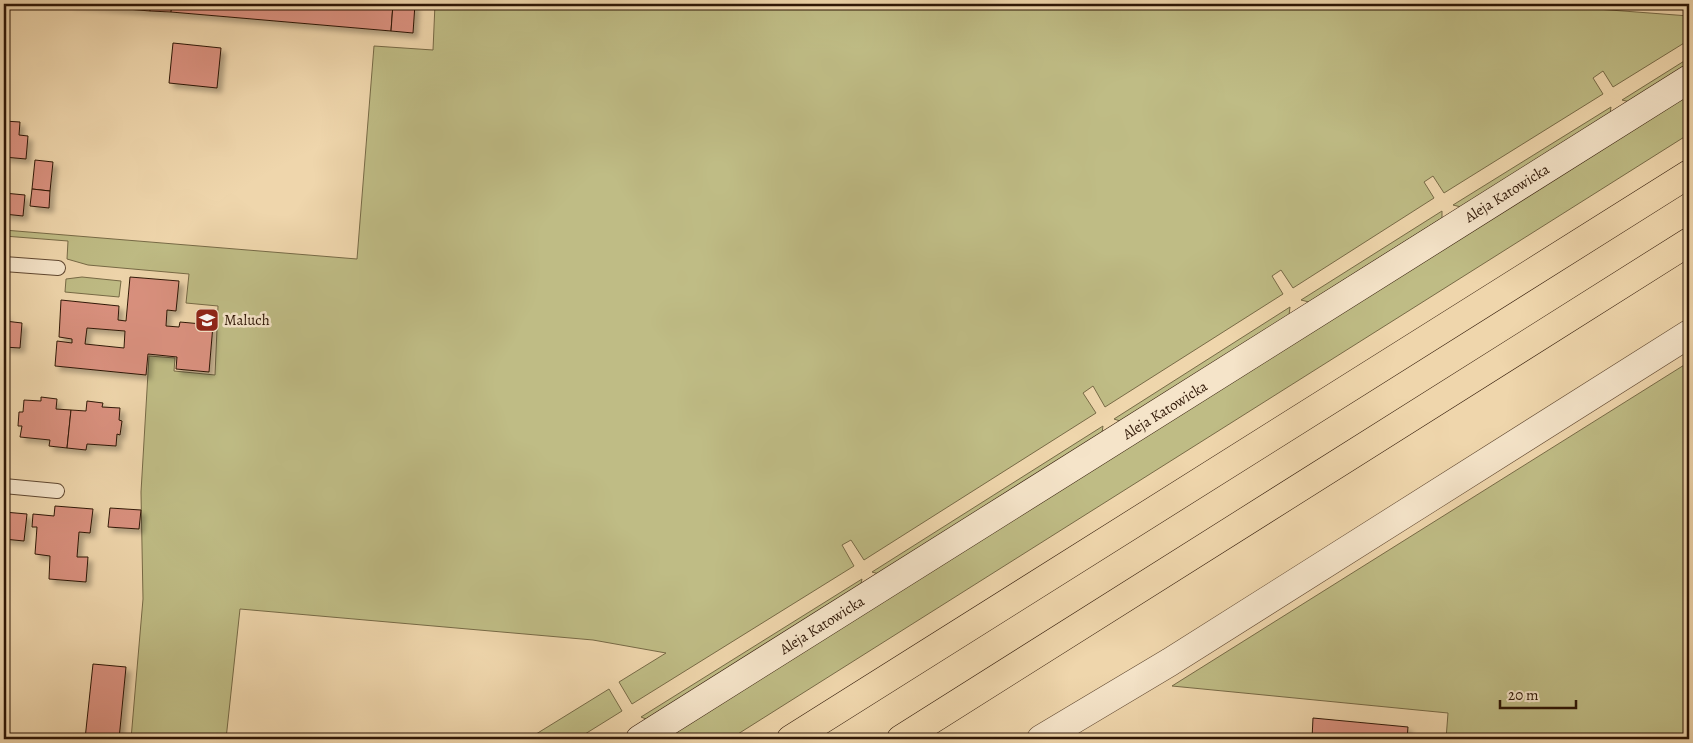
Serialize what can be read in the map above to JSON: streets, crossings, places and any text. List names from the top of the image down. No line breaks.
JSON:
{"streets":{"street":["Aleja Katowicka"]},"places":{"school or university":["Maluch"]},"scale_bar":"20 m"}
